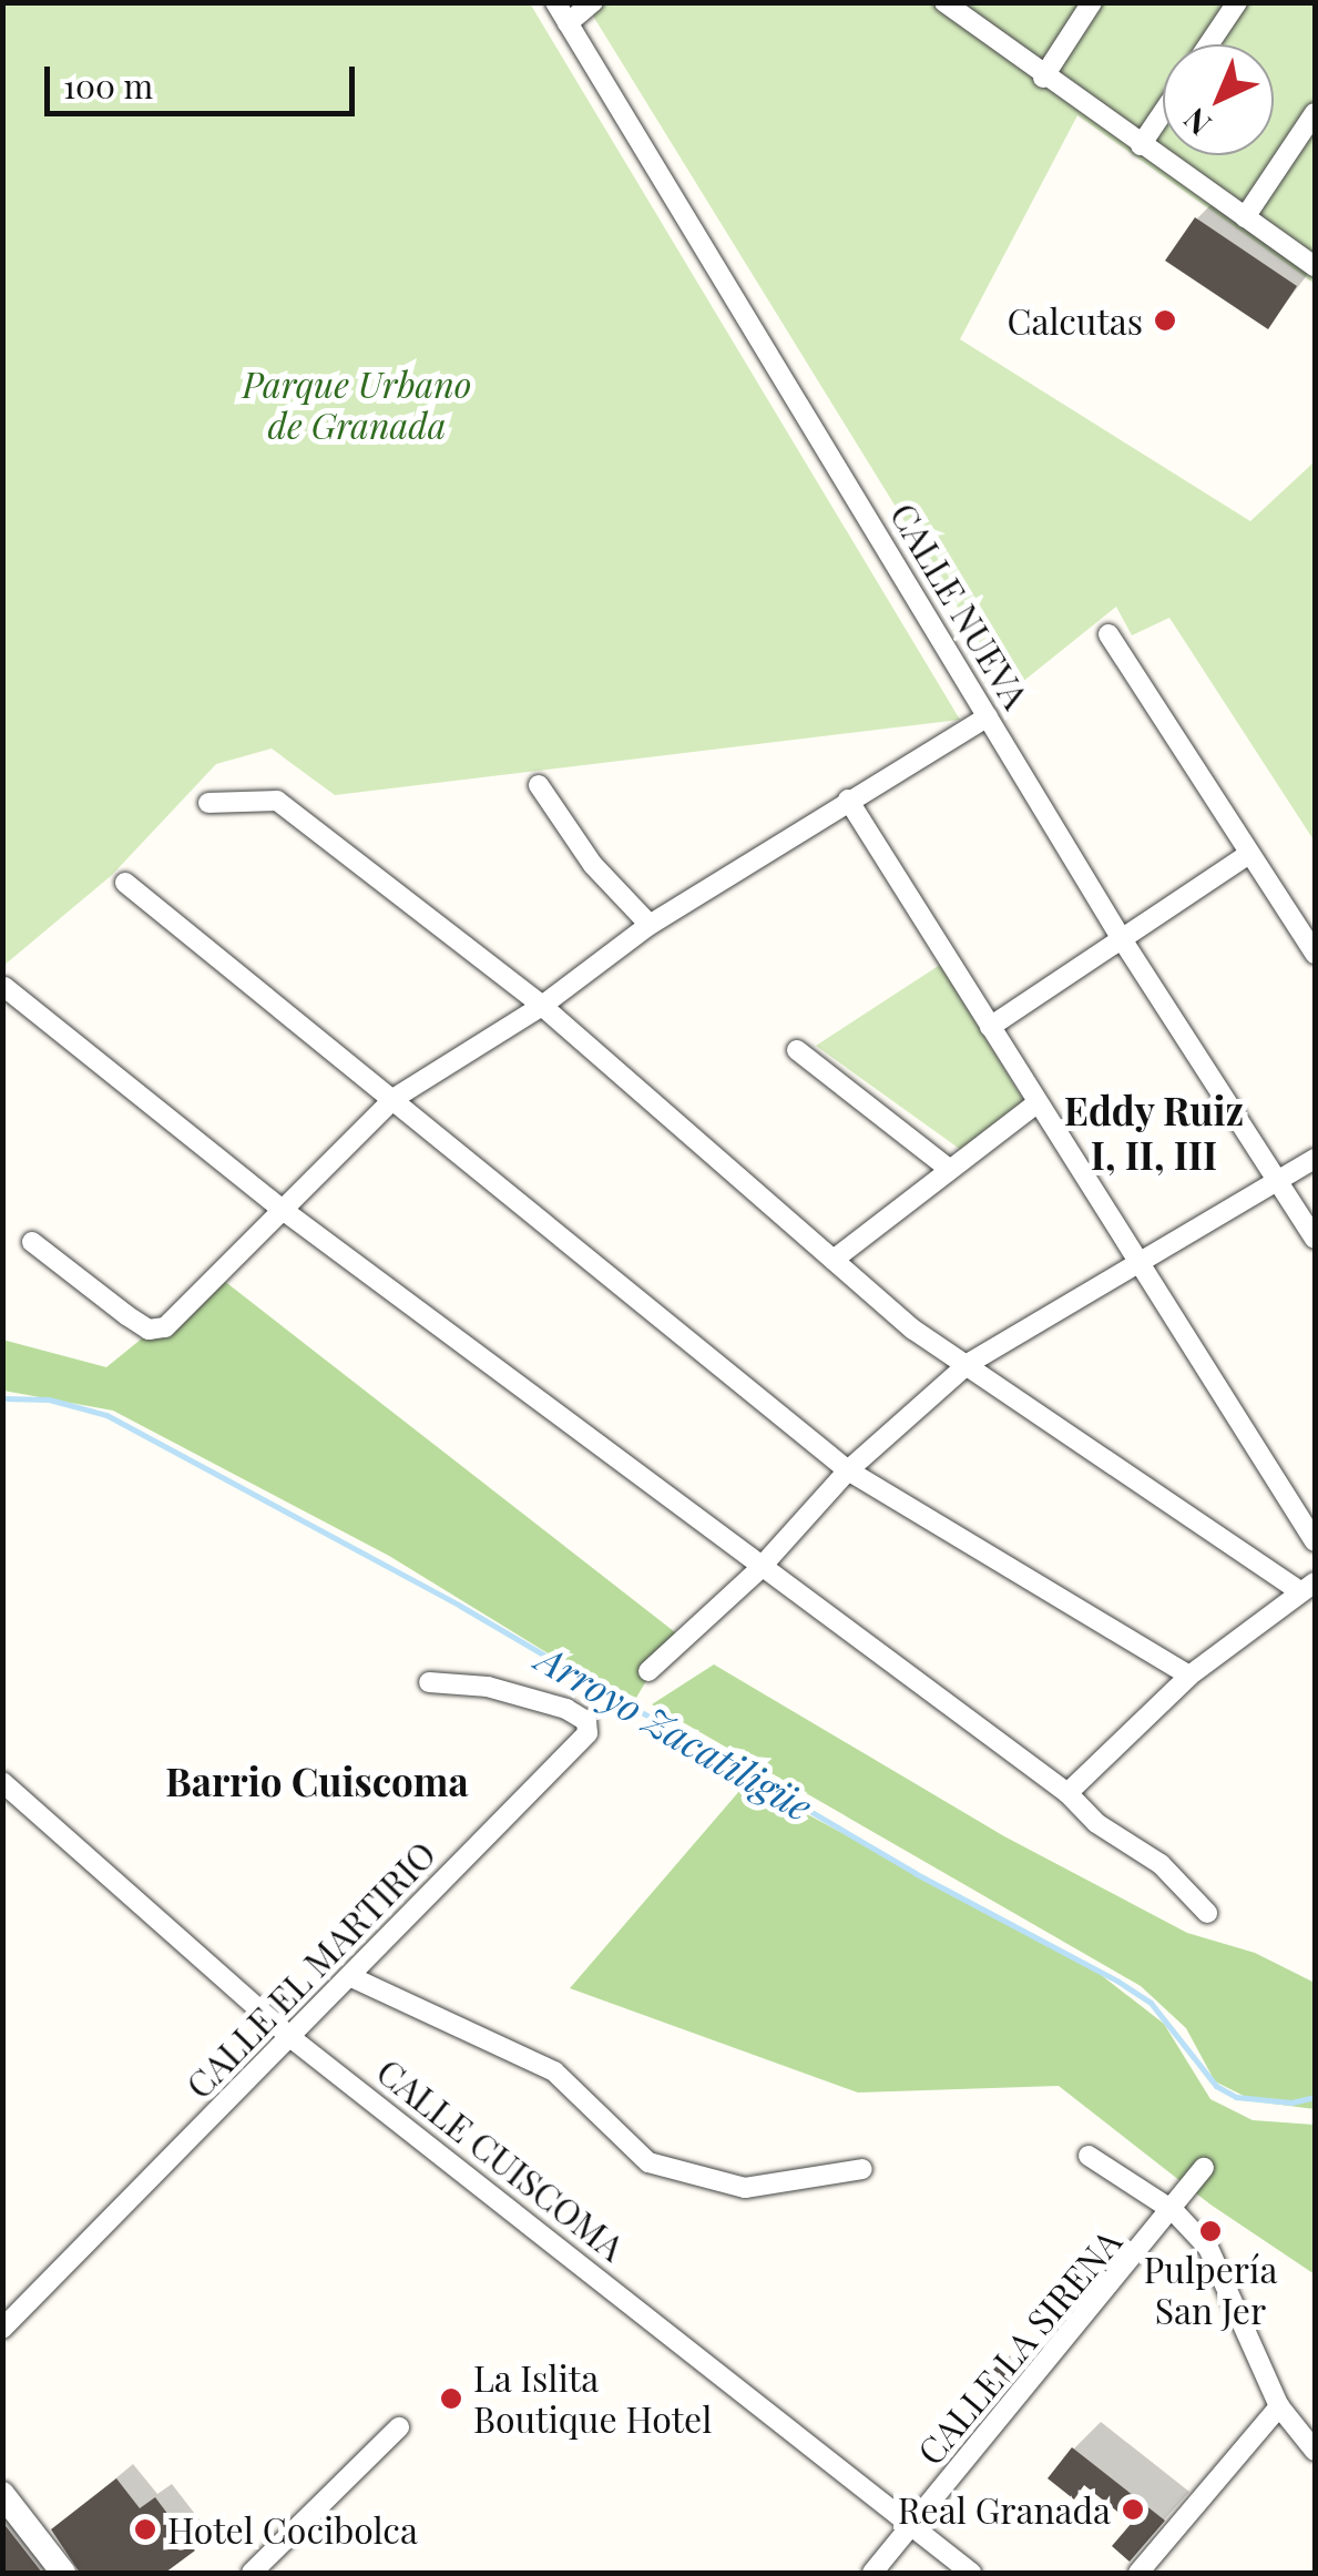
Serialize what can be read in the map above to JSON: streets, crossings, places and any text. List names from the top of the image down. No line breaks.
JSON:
{"streets":{"street":["CALLE NUEVA","CALLE EL MARTIRIO","CALLE CUISCOMA","CALLE LA SIRENA"]},"crossings":[["CALLE EL MARTIRIO","CALLE CUISCOMA"],["CALLE CUISCOMA","CALLE LA SIRENA"]],"districts":["Eddy Ruiz I, II, III","Barrio Cuiscoma"],"water":["Arroyo Zacatiligüe"],"parks":["Parque Urbano de Granada"],"places":["Calcutas","Pulpería San Jer","La Islita Boutique Hotel","Real Granada","Hotel Cocibolca"],"scale_bar":"100 m","north":"bottom left"}
